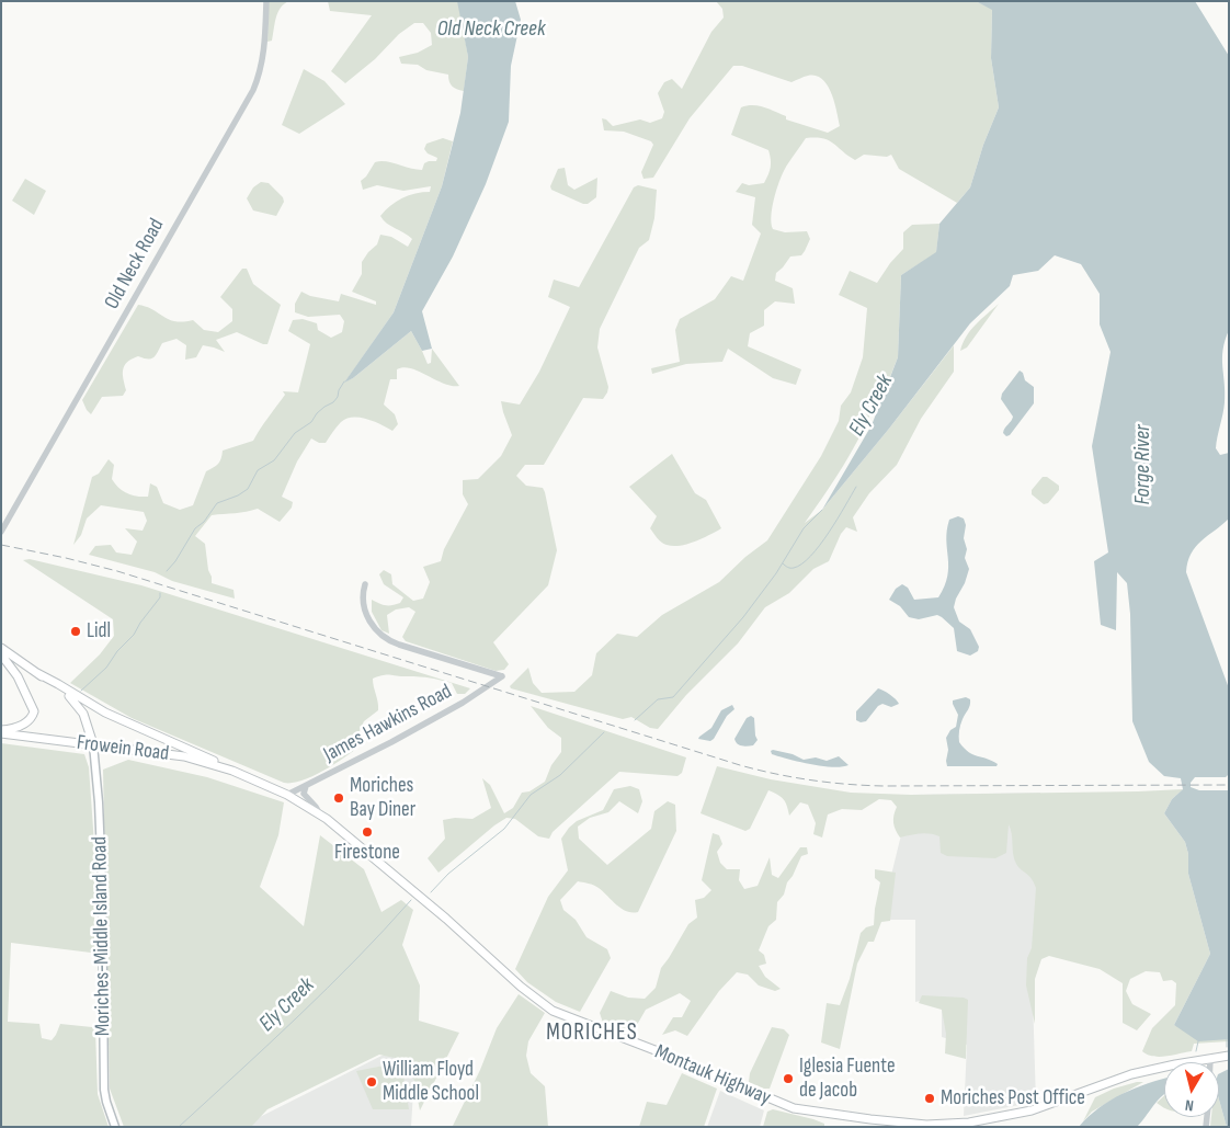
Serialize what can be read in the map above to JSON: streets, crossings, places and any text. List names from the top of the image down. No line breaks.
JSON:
{"streets":{"main road":["Frowein Road","Moriches-Middle Island Road","Montauk Highway"],"street":["Old Neck Road","James Hawkins Road"]},"crossings":[["James Hawkins Road","Montauk Highway"],["Frowein Road","Moriches-Middle Island Road"],["Frowein Road","Montauk Highway"]],"districts":["MORICHES"],"water":["Old Neck Creek","Ely Creek","Forge River"],"places":["Lidl","Moriches Bay Diner","Firestone","Iglesia Fuente de Jacob","William Floyd Middle School","Moriches Post Office"],"north":"bottom"}
